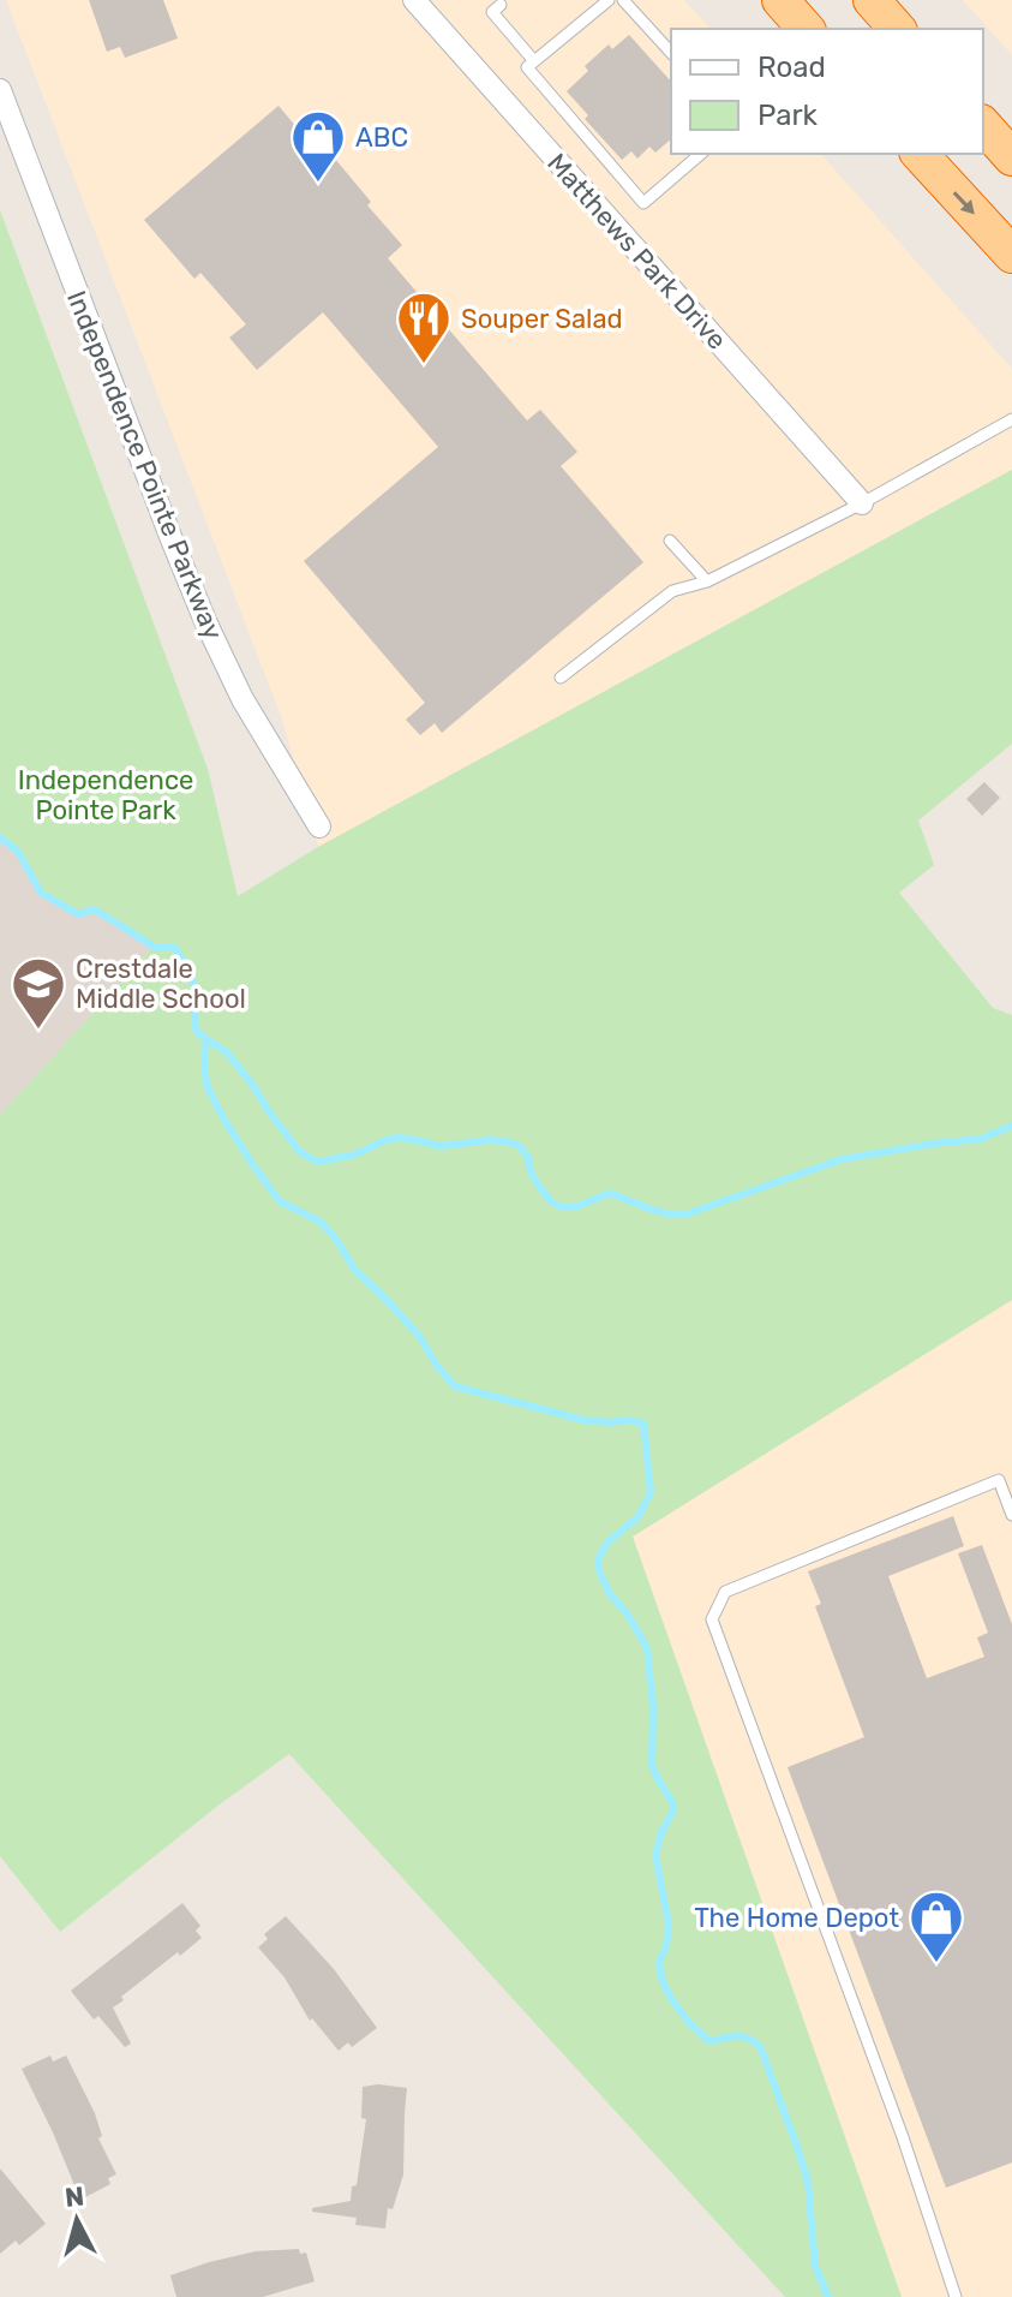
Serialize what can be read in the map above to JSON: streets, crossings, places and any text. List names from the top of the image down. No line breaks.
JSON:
{"streets":{"street":["Matthews Park Drive","Independence Pointe Parkway"]},"parks":["Independence Pointe Park"],"places":{"shop":["ABC","The Home Depot"],"restaurant":["Souper Salad"],"school or university":["Crestdale Middle School"]},"legend":["Road","Park"],"north":"top"}
